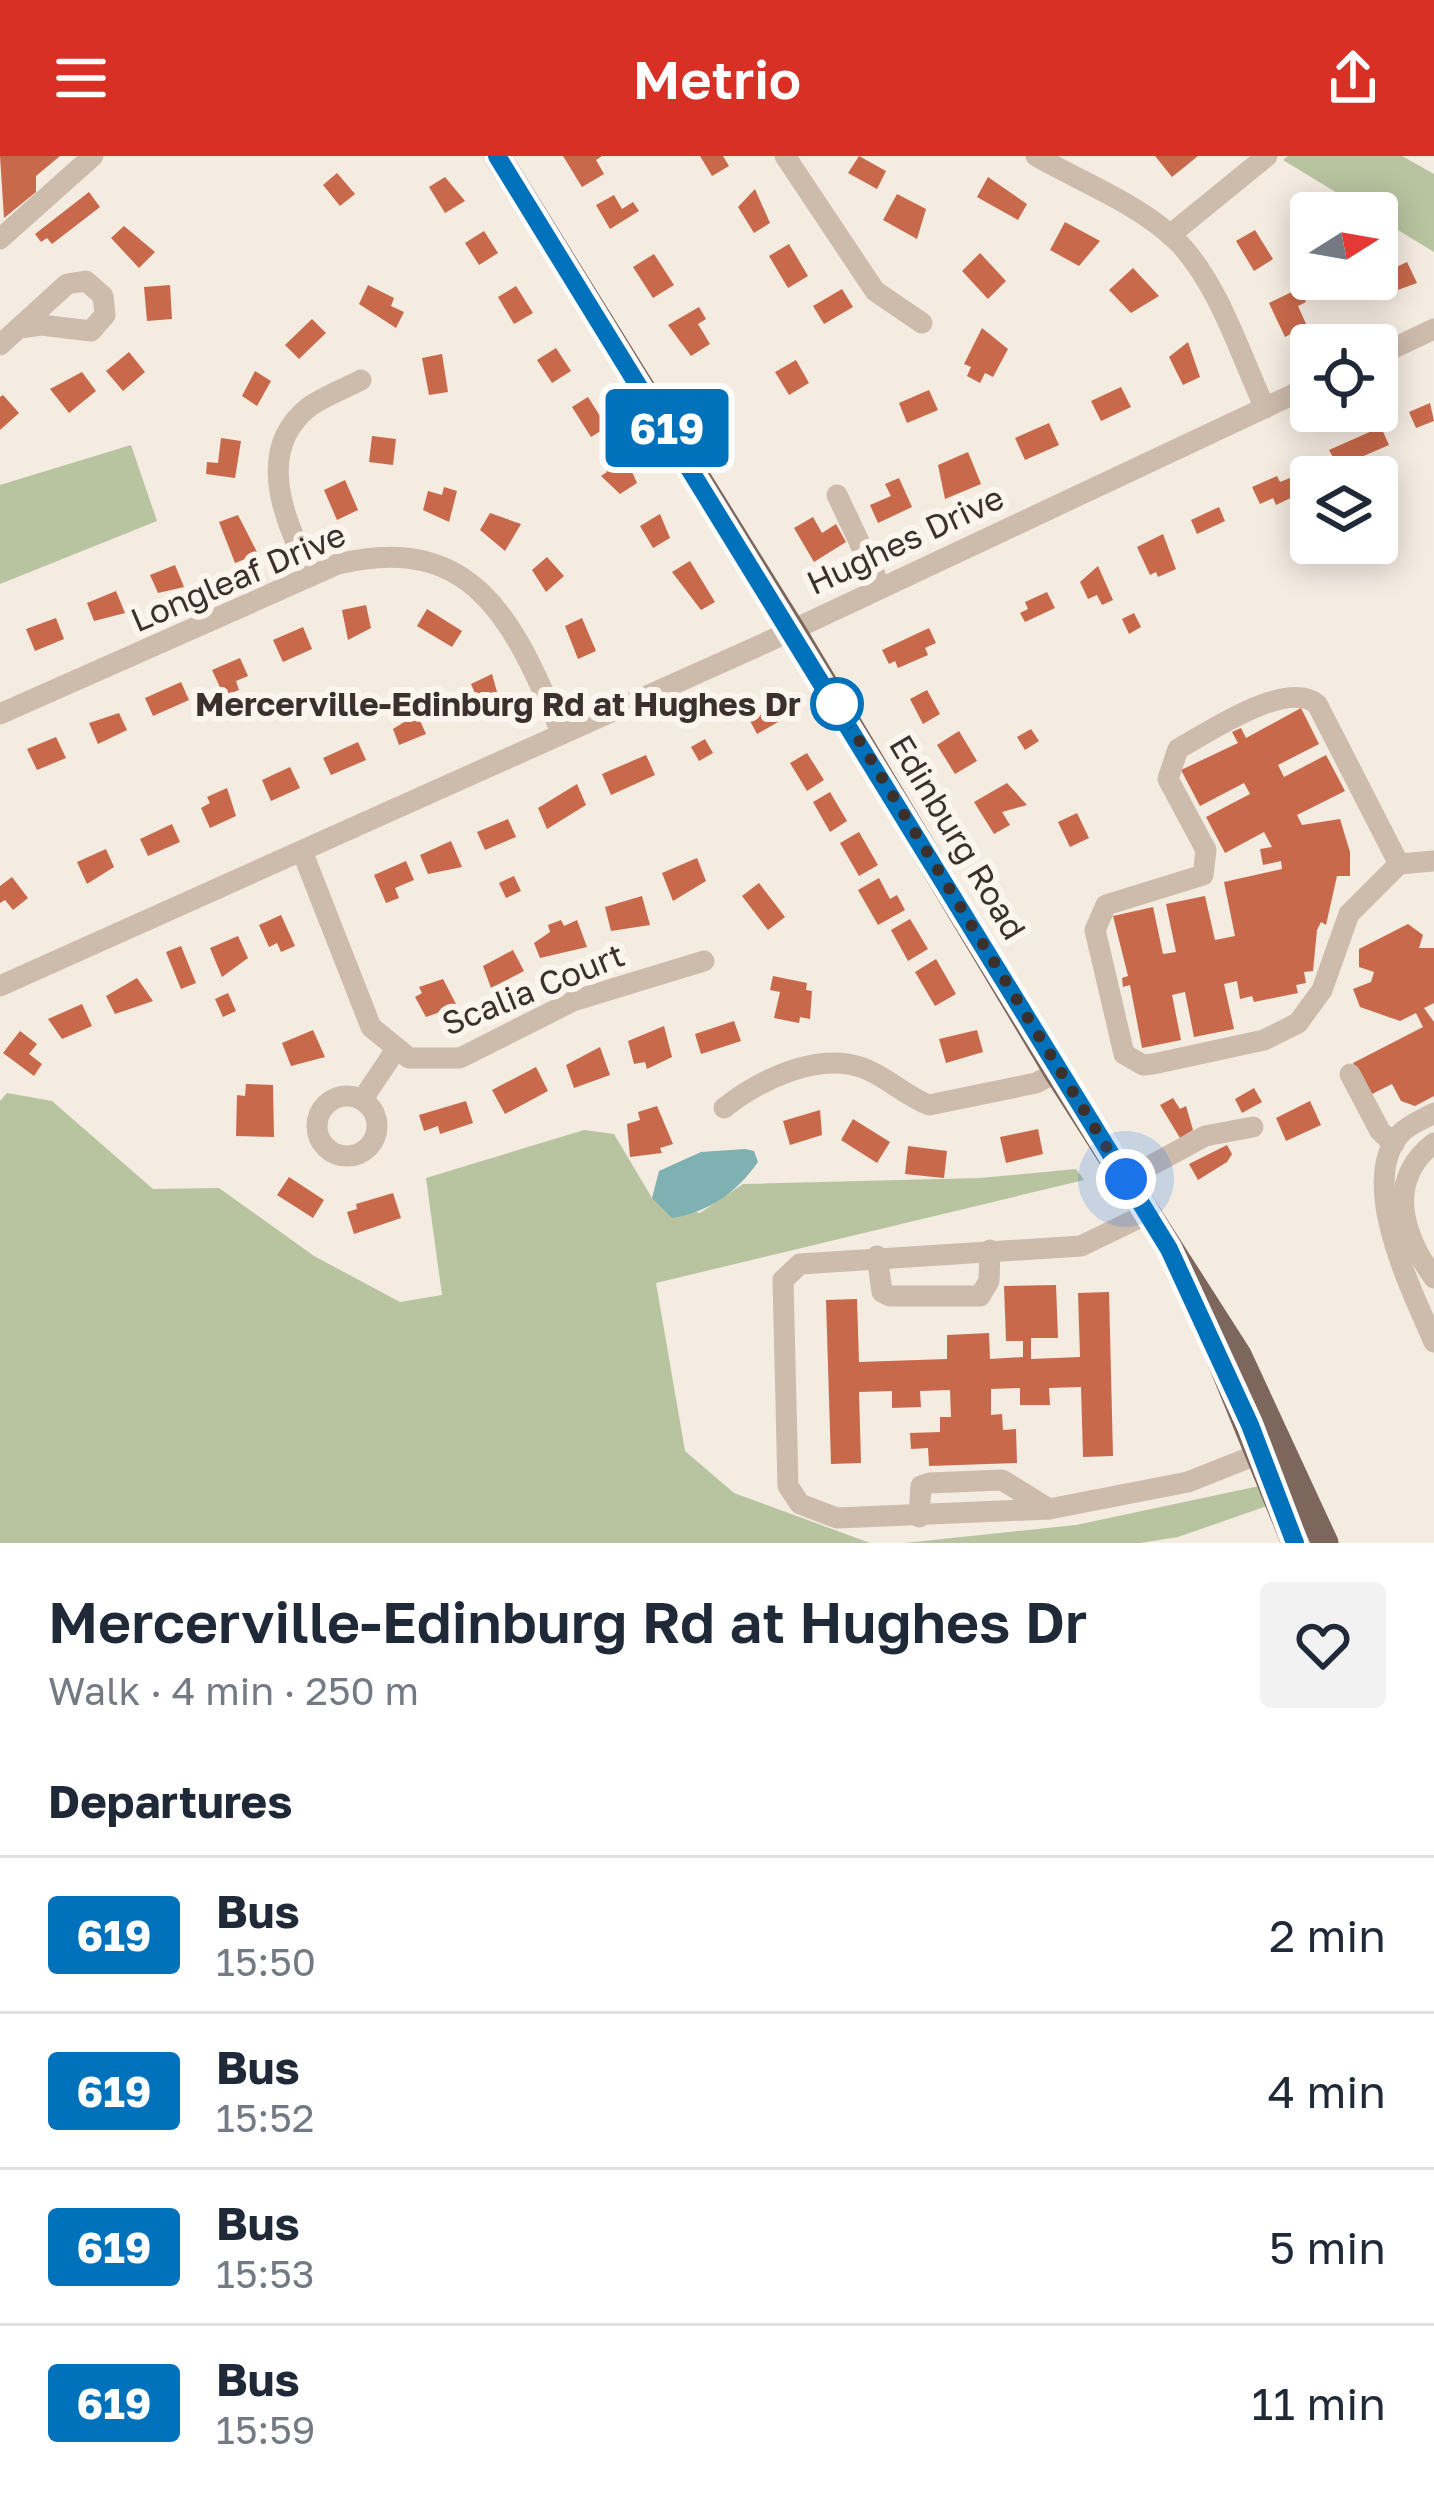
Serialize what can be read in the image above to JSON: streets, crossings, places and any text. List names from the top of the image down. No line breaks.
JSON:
{"streets":{"main road":["Edinburg Road"],"street":["Hughes Drive","Longleaf Drive","Scalia Court"]},"crossings":[["Hughes Drive","Longleaf Drive"],["Hughes Drive","Edinburg Road"]],"places":["Mercerville-Edinburg Rd at Hughes Dr"],"lines":["bus line 619"],"north":"right","page":{"header":"Metrio","on_map":"619","heading":[["Mercerville-Edinburg Rd at Hughes Dr","Walk · 4 min · 250 m"],"Departures"],"list":[{"mark":"619","name":"Bus","note":"15:50","value":"2 min"},{"mark":"619","name":"Bus","note":"15:52","value":"4 min"},{"mark":"619","name":"Bus","note":"15:53","value":"5 min"},{"mark":"619","name":"Bus","note":"15:59","value":"11 min"}]}}
